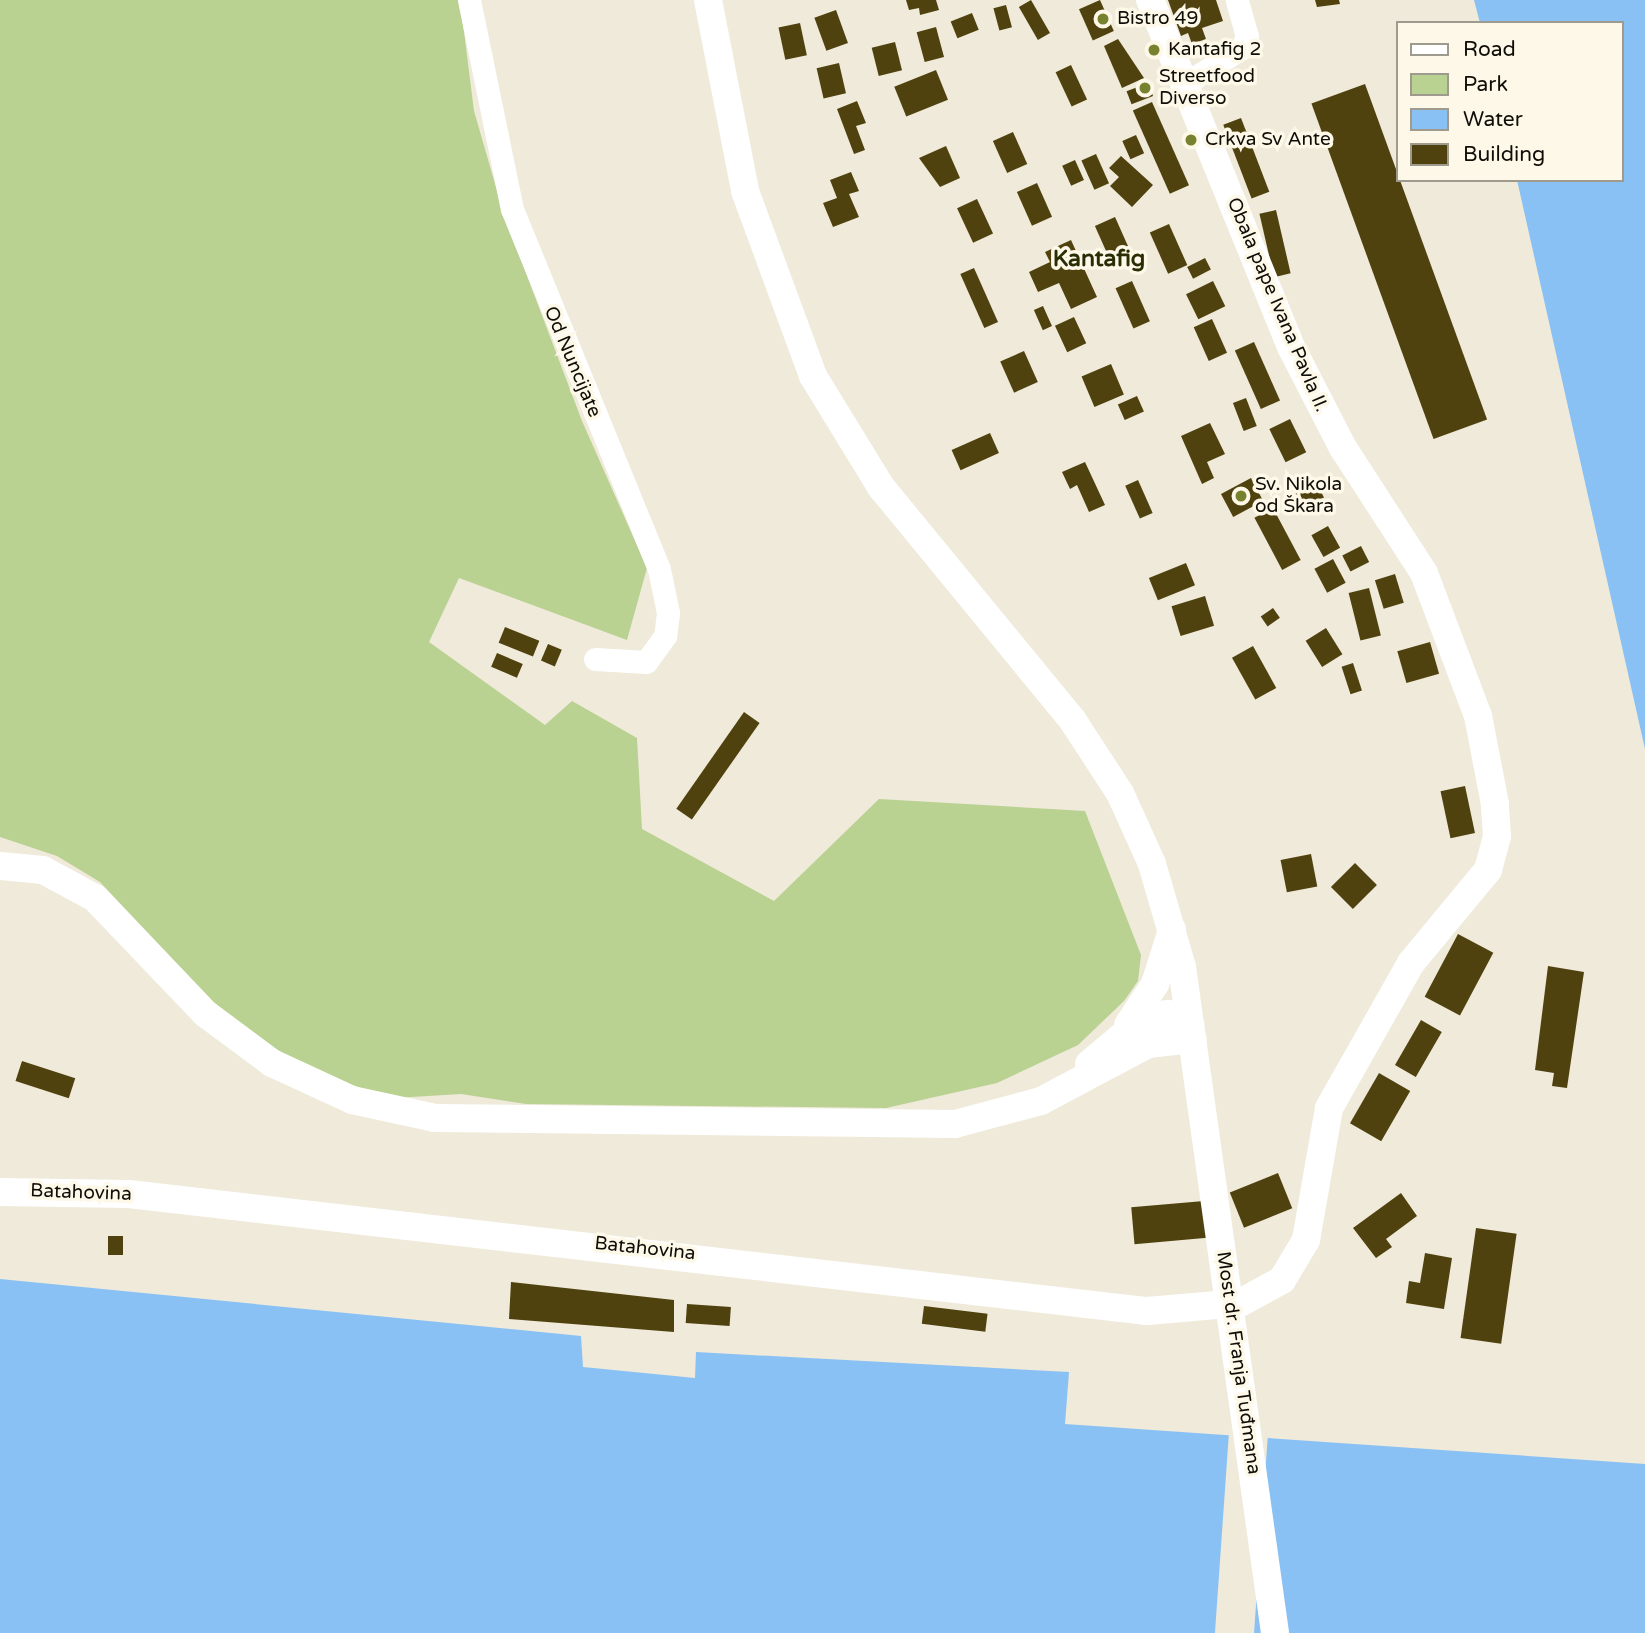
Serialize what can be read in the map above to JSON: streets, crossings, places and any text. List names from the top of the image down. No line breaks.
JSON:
{"streets":{"main road":["Obala pape Ivana Pavla II.","Batahovina","Most dr. Franja Tuđmana"],"street":["Od Nuncijate"]},"crossings":[["Obala pape Ivana Pavla II.","Batahovina"]],"districts":["Kantafig"],"places":["Bistro 49","Kantafig 2","Streetfood Diverso","Crkva Sv Ante","Sv. Nikola od Škara"],"legend":["Road","Park","Water","Building"]}
